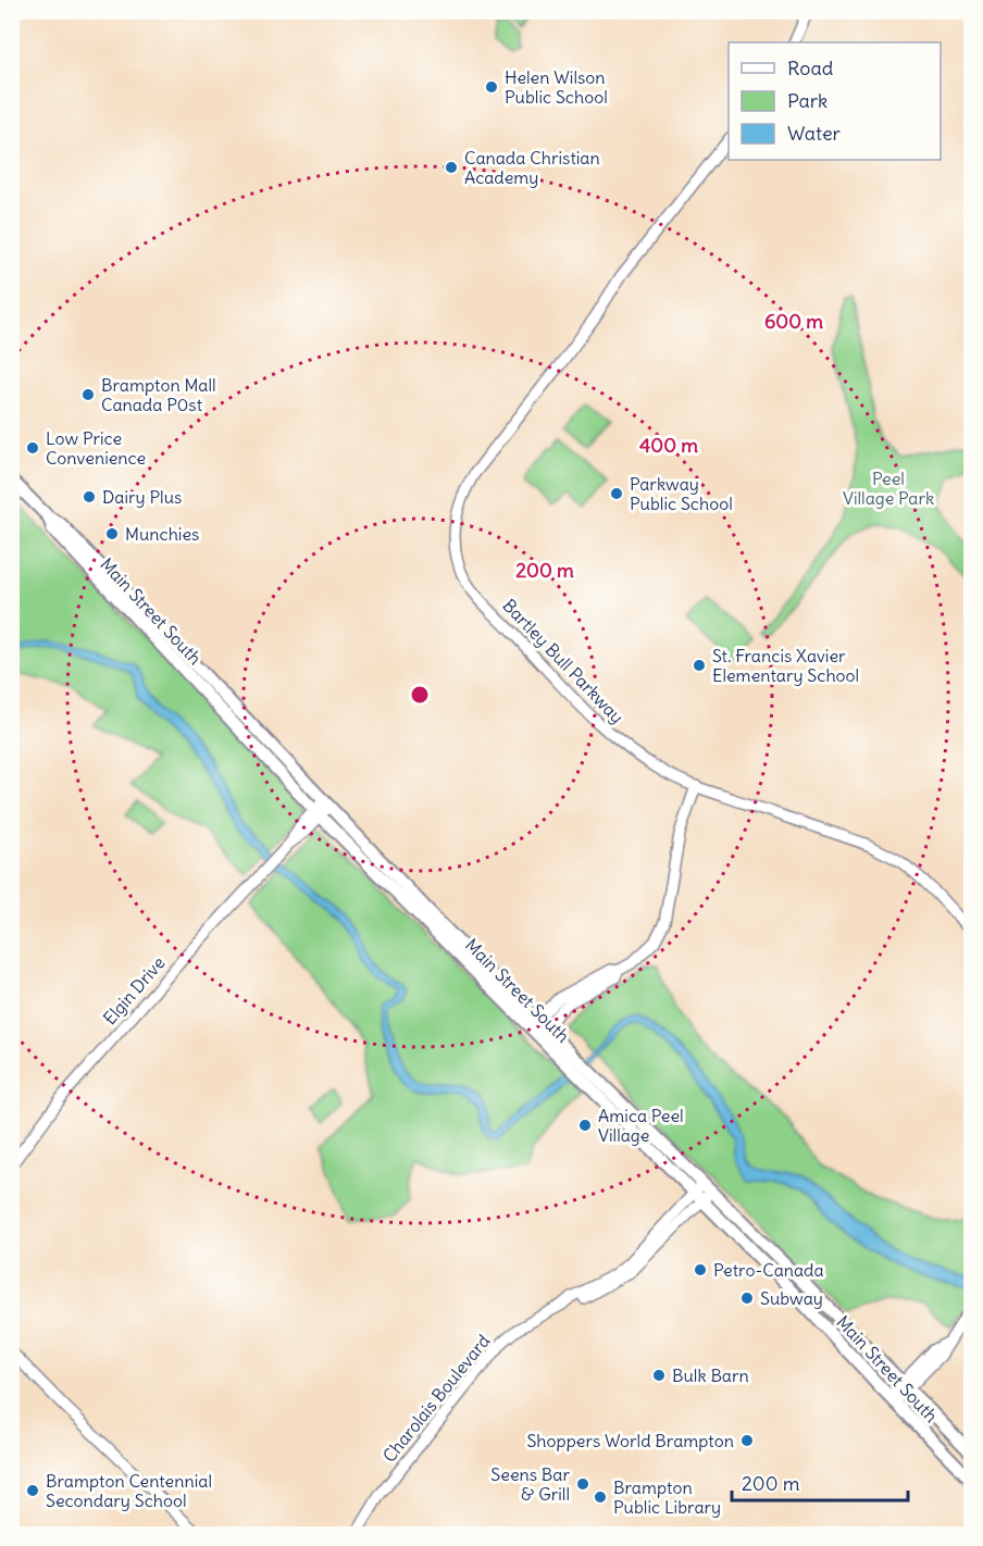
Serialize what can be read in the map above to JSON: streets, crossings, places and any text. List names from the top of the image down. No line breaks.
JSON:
{"streets":{"main road":["Main Street South"],"street":["Bartley Bull Parkway","Elgin Drive","Charolais Boulevard"]},"crossings":[["Main Street South","Elgin Drive"],["Main Street South","Charolais Boulevard"]],"parks":["Peel Village Park"],"places":["Helen Wilson Public School","Canada Christian Academy","Brampton Mall Canada P0st","Low Price Convenience","Parkway Public School","Dairy Plus","Munchies","St. Francis Xavier Elementary School","Amica Peel Village","Petro-Canada","Subway","Bulk Barn","Shoppers World Brampton","Seens Bar & Grill","Brampton Centennial Secondary School","Brampton Public Library"],"legend":["Road","Park","Water"],"scale_bar":"200 m","rings":["600 m","400 m","200 m"]}
